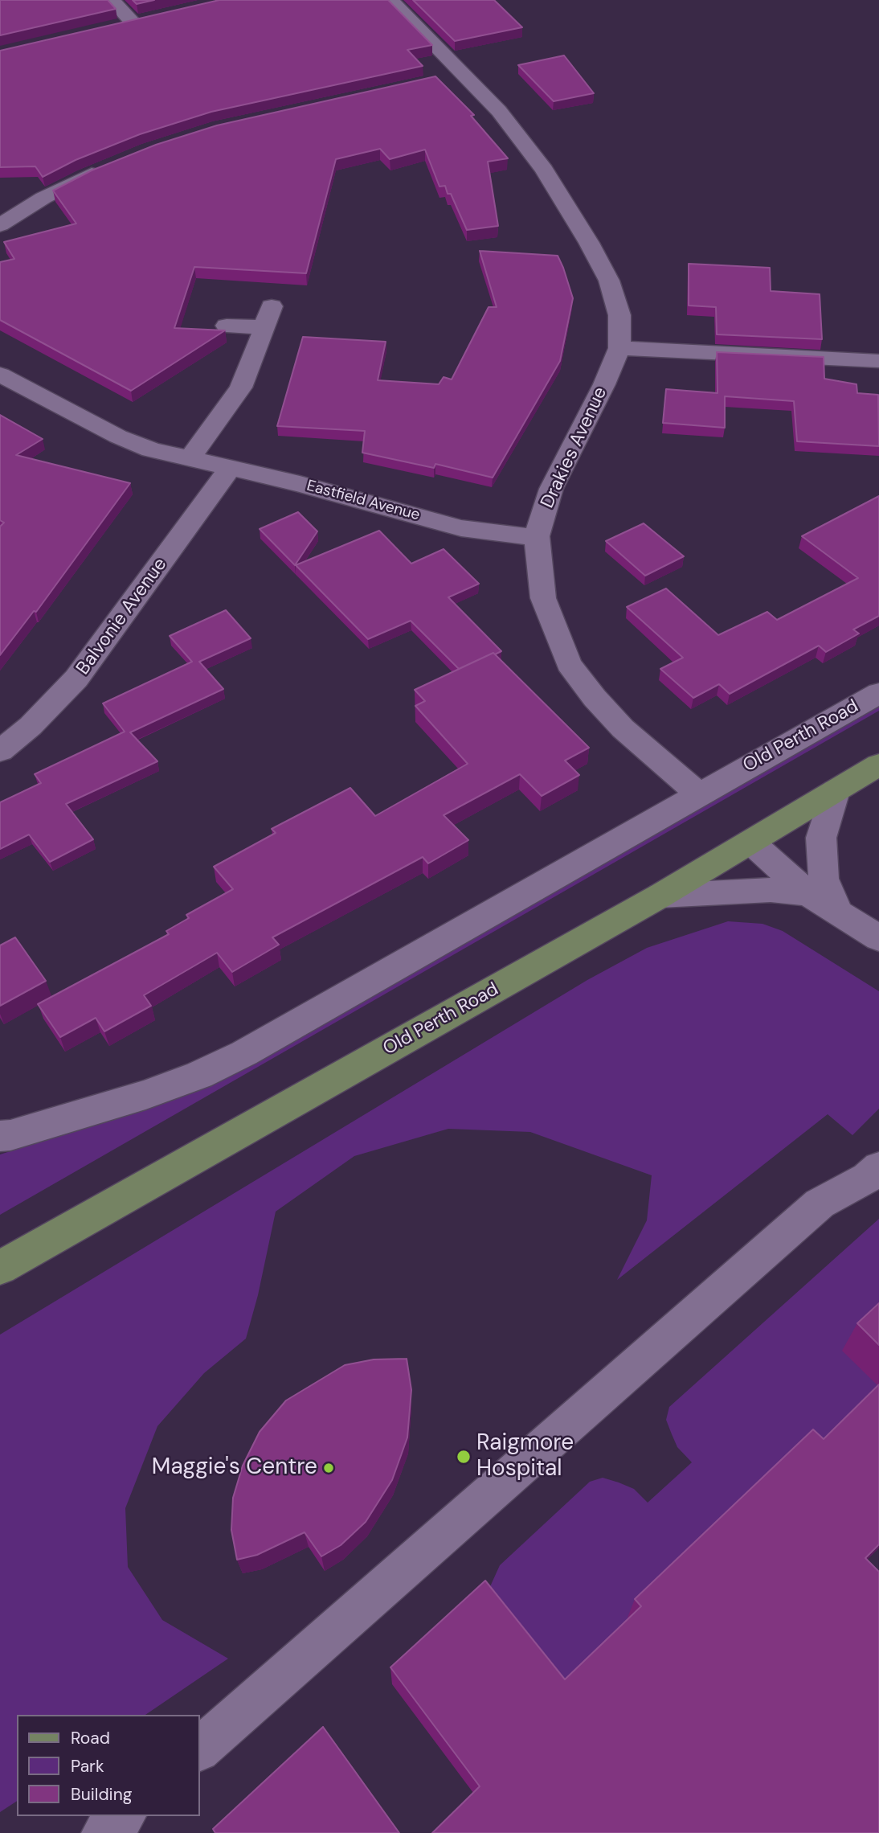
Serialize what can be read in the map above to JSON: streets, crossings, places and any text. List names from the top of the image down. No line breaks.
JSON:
{"streets":{"main road":["Old Perth Road"],"street":["Drakies Avenue","Eastfield Avenue","Balvonie Avenue"]},"crossings":[["Drakies Avenue","Eastfield Avenue"],["Drakies Avenue","Old Perth Road"],["Eastfield Avenue","Balvonie Avenue"]],"places":["Raigmore Hospital","Maggie's Centre"],"legend":["Road","Park","Building"]}
